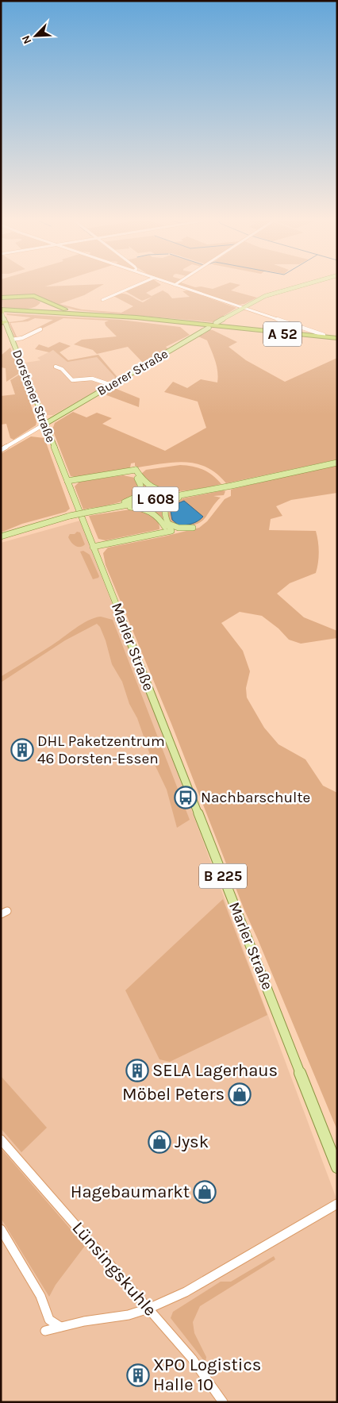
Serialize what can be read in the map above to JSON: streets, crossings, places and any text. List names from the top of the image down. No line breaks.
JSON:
{"streets":{"highway":["A 52"],"main road":["Buerer Straße","Dorstener Straße","L 608","Marler Straße","B 225"],"street":["Lünsingskuhle"]},"crossings":[["A 52","Dorstener Straße"],["Buerer Straße","Dorstener Straße"],["Dorstener Straße","Marler Straße"]],"places":{"building":["DHL Paketzentrum 46 Dorsten-Essen","SELA Lagerhaus","XPO Logistics Halle 10"],"bus stop":["Nachbarschulte"],"shop":["Möbel Peters","Jysk","Hagebaumarkt"]},"north":"bottom left"}
